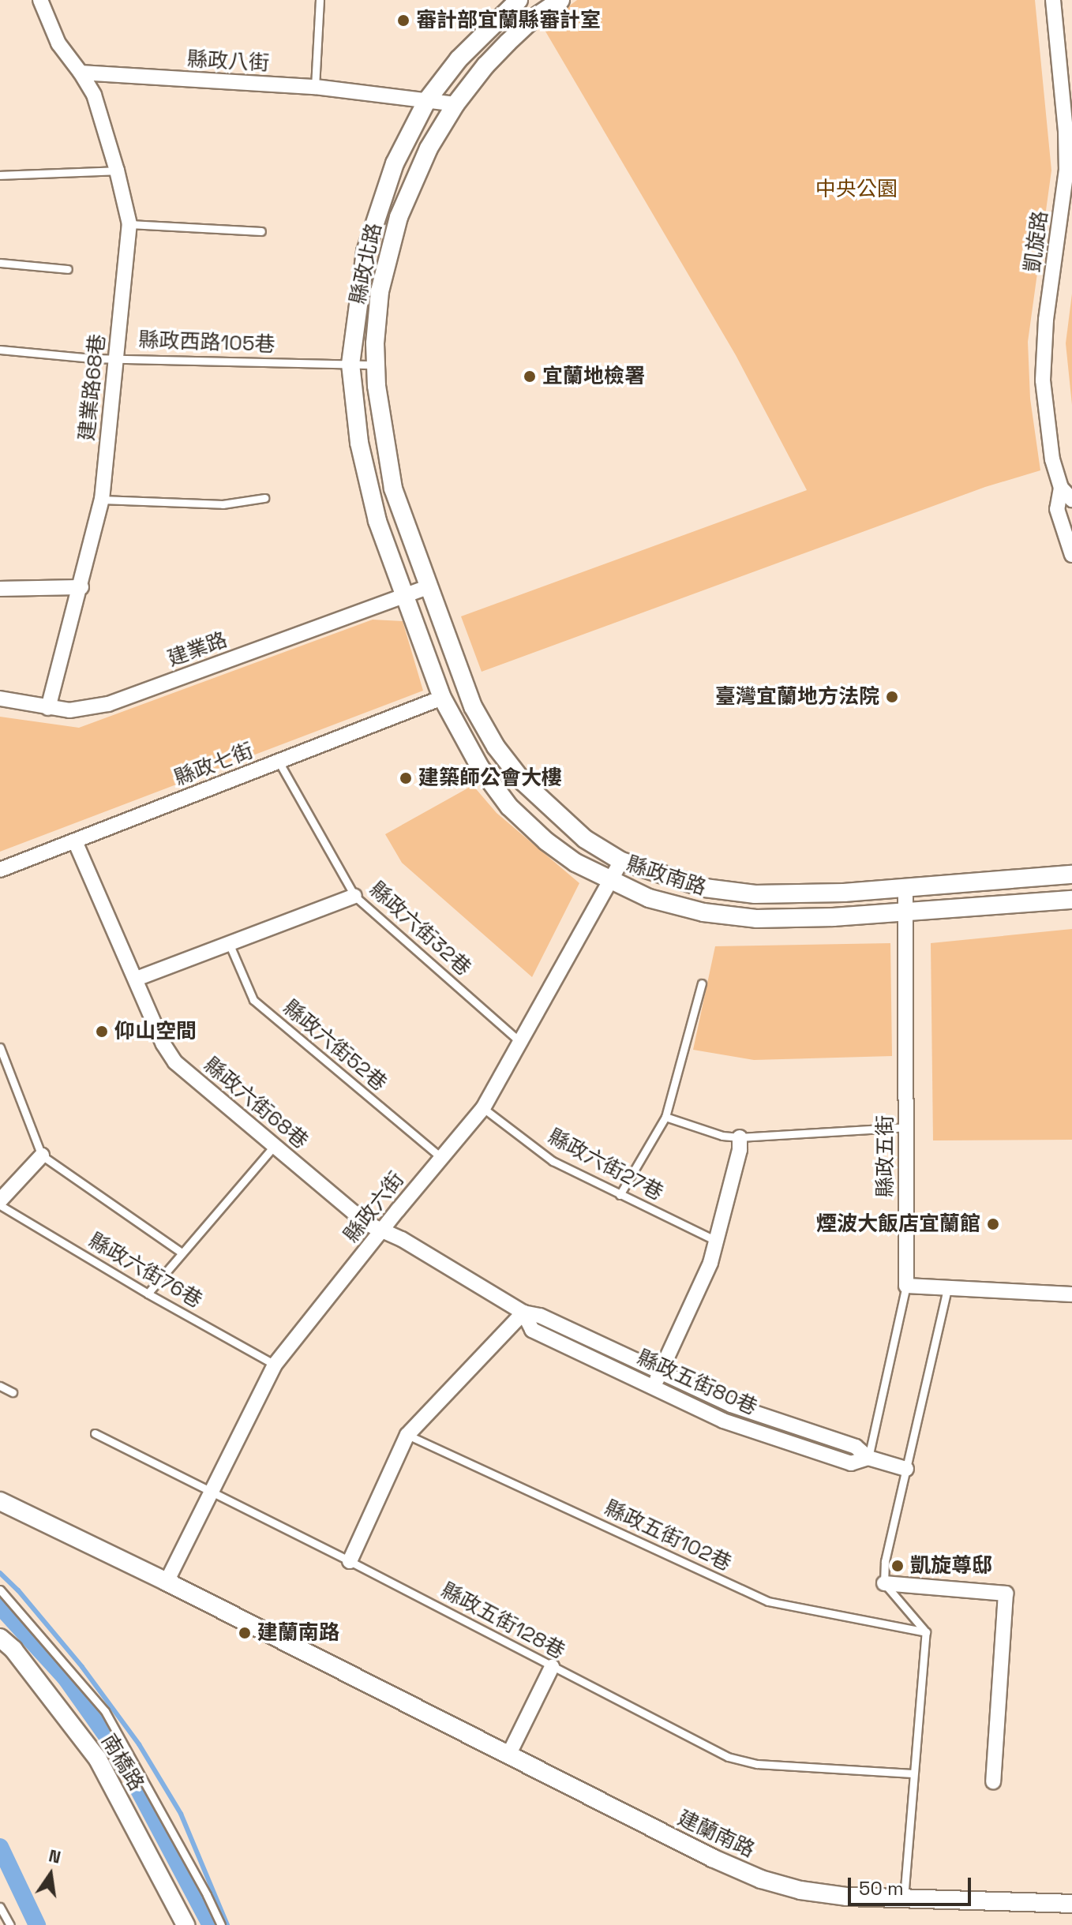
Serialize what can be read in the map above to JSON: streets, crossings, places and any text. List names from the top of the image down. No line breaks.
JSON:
{"streets":{"street":["縣政八街","凱旋路","縣政北路","建業路68巷","建業路","縣政七街","縣政南路","縣政六街68巷","縣政五街","縣政六街","縣政五街80巷","南橋路","建蘭南路"],"lane":["縣政西路105巷","縣政六街32巷","縣政六街52巷","縣政六街27巷","縣政六街76巷","縣政五街102巷","縣政五街128巷"]},"crossings":[["縣政八街","縣政北路"],["縣政八街","建業路68巷"],["縣政北路","縣政西路105巷"],["縣政北路","建業路"],["縣政北路","縣政南路"],["縣政西路105巷","建業路68巷"],["建業路68巷","建業路"],["建業路","縣政南路"],["縣政七街","縣政南路"],["縣政七街","縣政六街32巷"],["縣政七街","縣政六街68巷"],["縣政南路","縣政五街"],["縣政南路","縣政六街"],["縣政六街32巷","縣政六街"],["縣政六街52巷","縣政六街"],["縣政六街68巷","縣政六街"],["縣政六街68巷","縣政五街80巷"],["縣政五街","縣政五街80巷"],["縣政六街27巷","縣政六街"],["縣政六街","縣政六街76巷"],["縣政六街","縣政五街80巷"],["縣政六街","縣政五街128巷"],["縣政六街","建蘭南路"]],"parks":["中央公園"],"places":["審計部宜蘭縣審計室","宜蘭地檢署","臺灣宜蘭地方法院","建築師公會大樓","仰山空間","煙波大飯店宜蘭館","凱旋尊邸","建蘭南路"],"scale_bar":"50 m","north":"top"}
